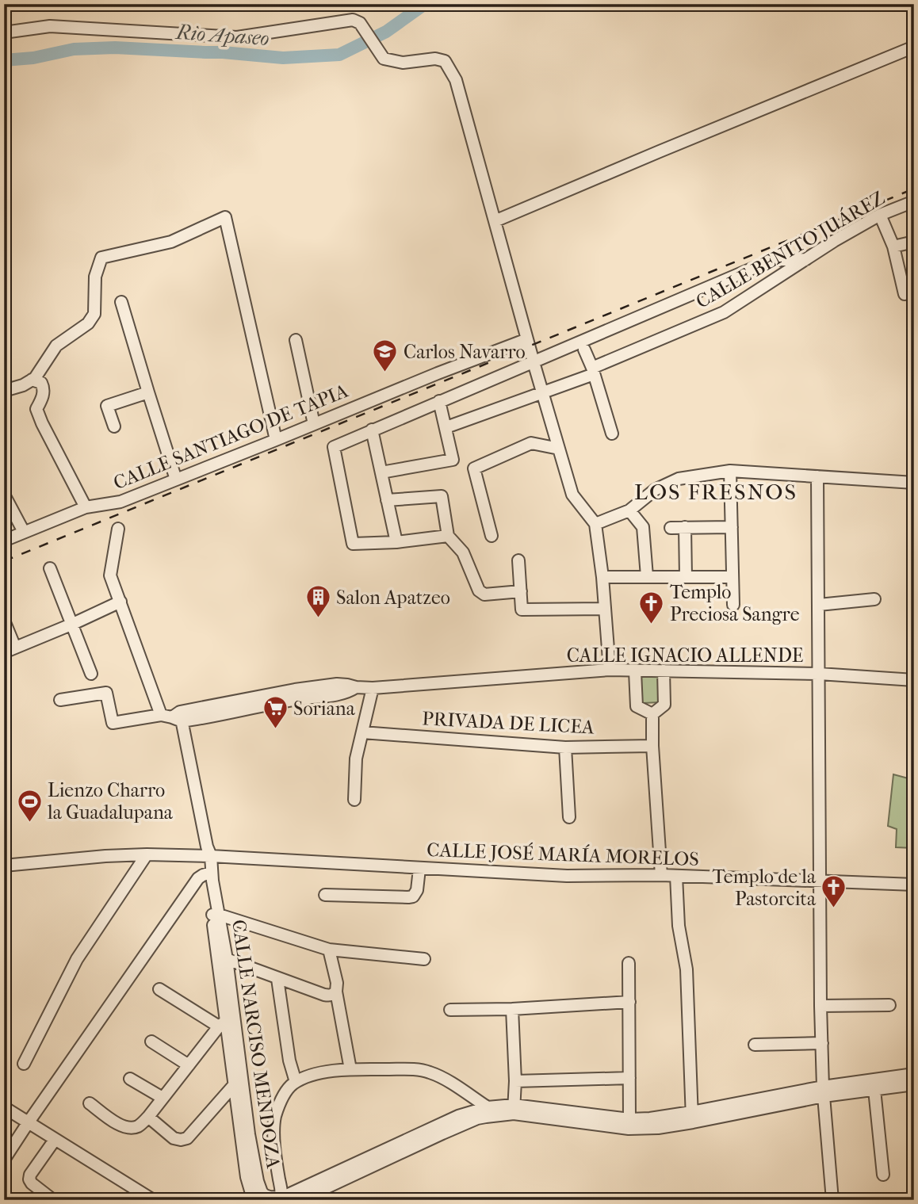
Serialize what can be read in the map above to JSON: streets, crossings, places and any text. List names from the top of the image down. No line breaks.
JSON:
{"streets":{"street":["CALLE BENITO JUÁREZ","CALLE SANTIAGO DE TAPIA","CALLE IGNACIO ALLENDE","PRIVADA DE LICEA","CALLE JOSÉ MARÍA MORELOS","CALLE NARCISO MENDOZA"]},"crossings":[["CALLE IGNACIO ALLENDE","CALLE NARCISO MENDOZA"],["CALLE JOSÉ MARÍA MORELOS","CALLE NARCISO MENDOZA"]],"districts":["LOS FRESNOS"],"water":["Rio Apaseo"],"places":{"school or university":["Carlos Navarro"],"building":["Salon Apatzeo"],"church":["Templo Preciosa Sangre","Templo de la Pastorcita"],"supermarket":["Soriana"],"sports":["Lienzo Charro la Guadalupana"]}}
